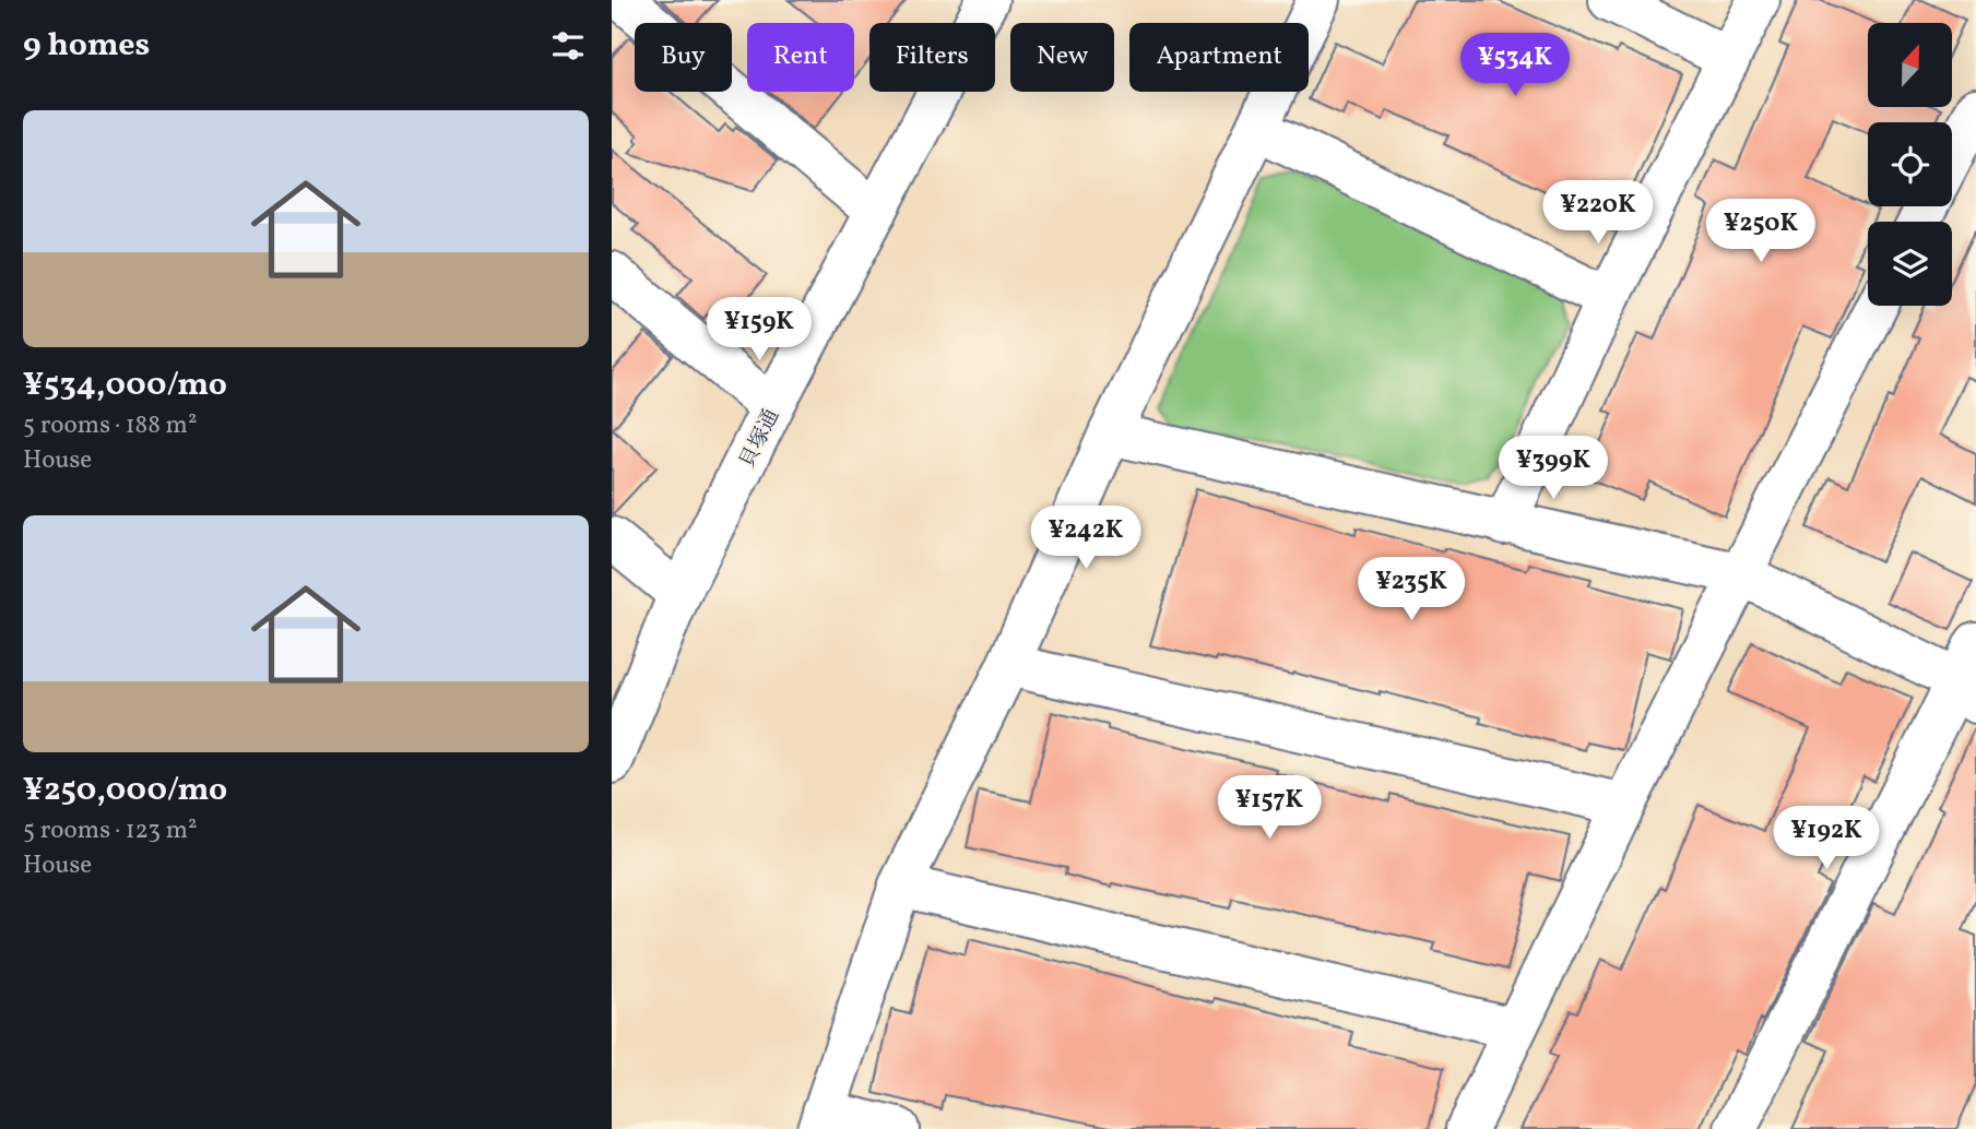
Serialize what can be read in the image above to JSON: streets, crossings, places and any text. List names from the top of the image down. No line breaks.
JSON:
{"streets":{"street":["貝塚通"]},"north":"top","page":{"heading":"9 homes","chip":["Buy","Rent","Filters","New","Apartment"],"price":["¥534K","¥220K","¥250K","¥159K","¥399K","¥242K","¥235K","¥157K","¥192K"],"list":[{"name":"¥534,000/mo","note":"5 rooms · 188 m² · House"},{"name":"¥250,000/mo","note":"5 rooms · 123 m² · House"}]}}
